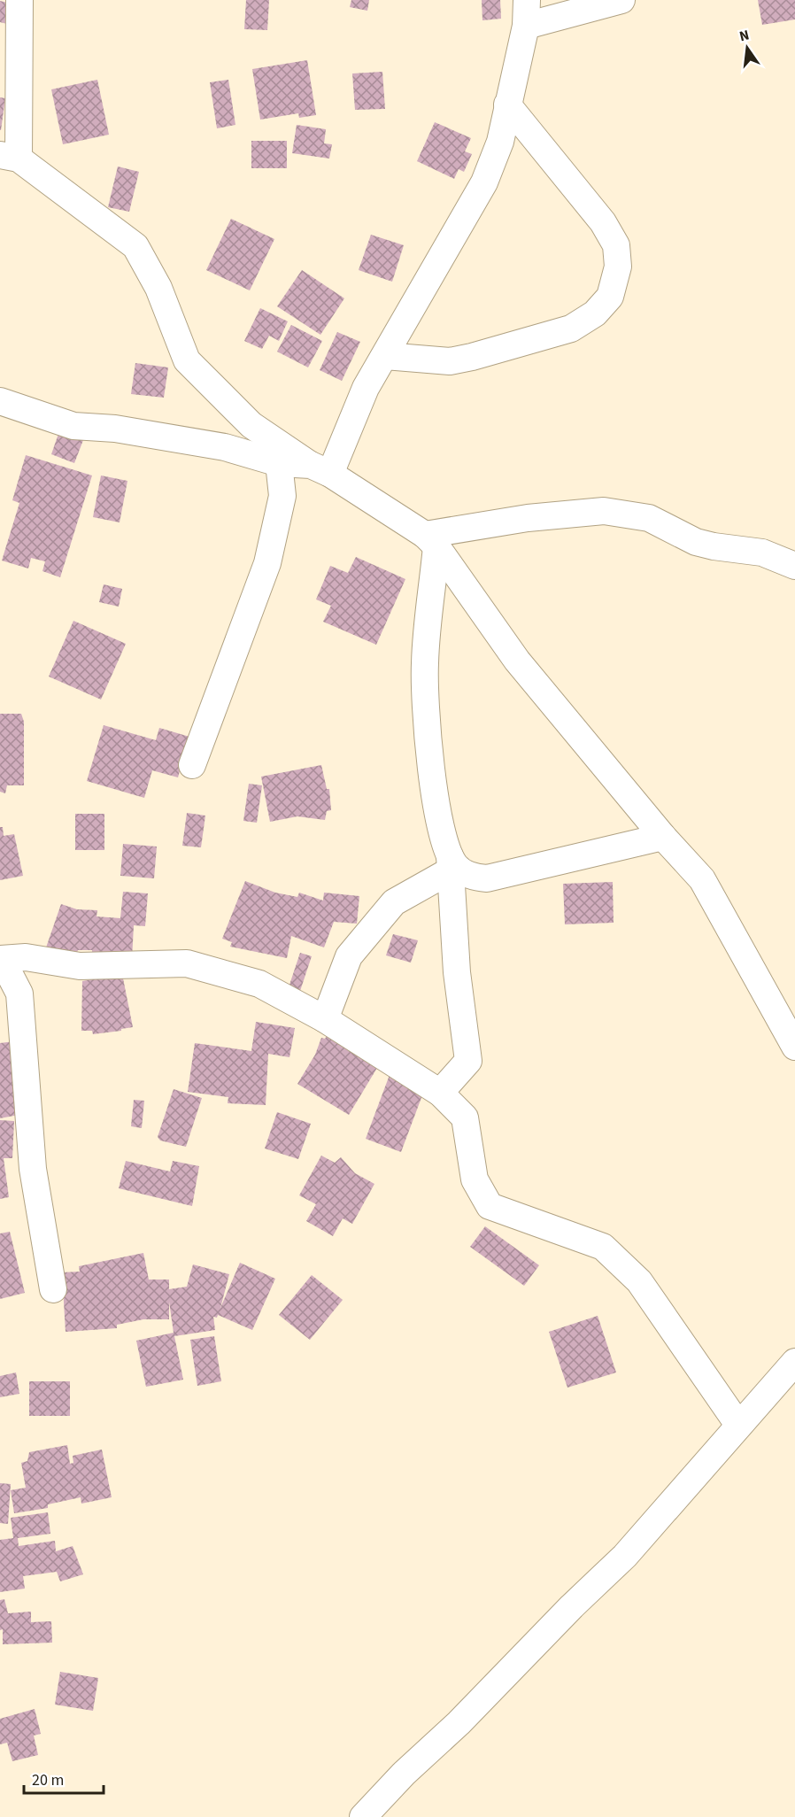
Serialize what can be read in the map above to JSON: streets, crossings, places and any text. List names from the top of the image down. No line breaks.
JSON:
{"scale_bar":"20 m","north":"top"}
